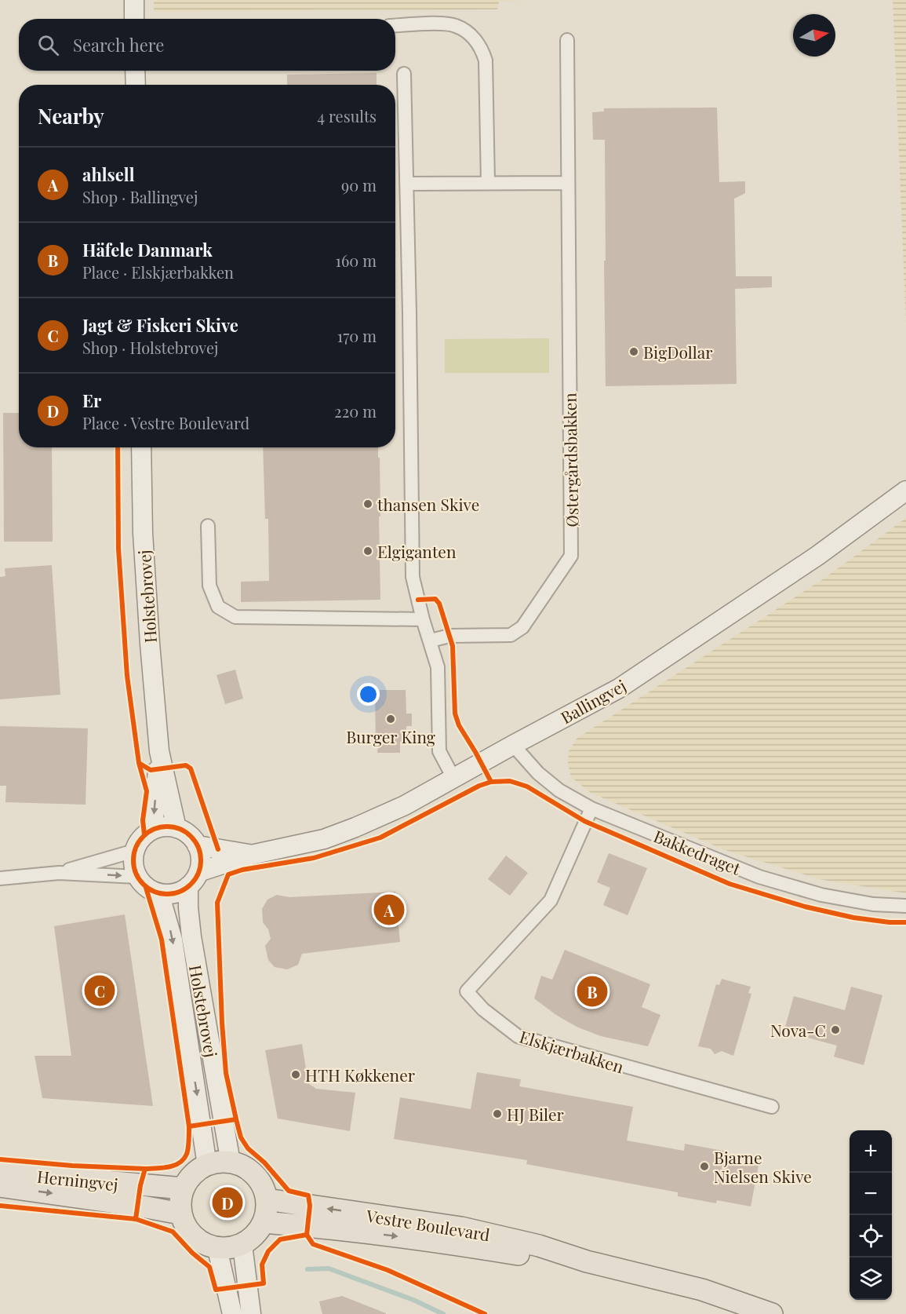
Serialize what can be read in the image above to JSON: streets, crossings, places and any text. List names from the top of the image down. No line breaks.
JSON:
{"streets":{"main road":["Holstebrovej","Ballingvej","Herningvej","Vestre Boulevard"],"street":["Østergårdsbakken","Bakkedraget","Elskjærbakken"]},"crossings":[["Holstebrovej","Ballingvej"],["Holstebrovej","Herningvej"],["Holstebrovej","Vestre Boulevard"],["Ballingvej","Bakkedraget"],["Bakkedraget","Elskjærbakken"],["Herningvej","Vestre Boulevard"]],"places":["BigDollar","thansen Skive","Elgiganten","Burger King","Nova-C","HTH Køkkener","HJ Biler","Bjarne Nielsen Skive"],"north":"right","page":{"search":"Search here","heading":["Nearby","4 results"],"list":[{"mark":"A","name":"ahlsell","note":"Shop · Ballingvej","value":"90 m"},{"mark":"B","name":"Häfele Danmark","note":"Place · Elskjærbakken","value":"160 m"},{"mark":"C","name":"Jagt & Fiskeri Skive","note":"Shop · Holstebrovej","value":"170 m"},{"mark":"D","name":"Er","note":"Place · Vestre Boulevard","value":"220 m"}],"pins":["A","C","B","D"],"map_buttons":["+","−"]}}
